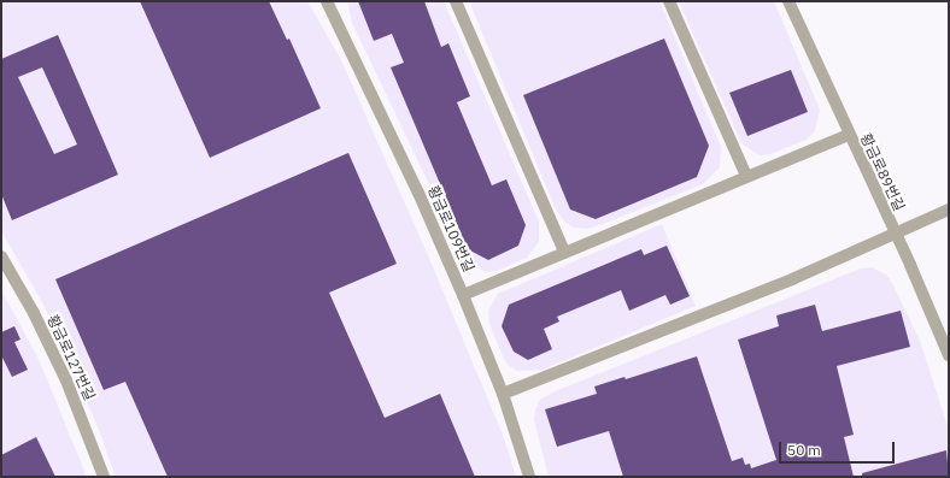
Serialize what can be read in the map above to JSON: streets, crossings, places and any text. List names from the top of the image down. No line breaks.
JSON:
{"streets":{"street":["황금로89번길","황금로109번길","황금로127번길"]},"scale_bar":"50 m"}
